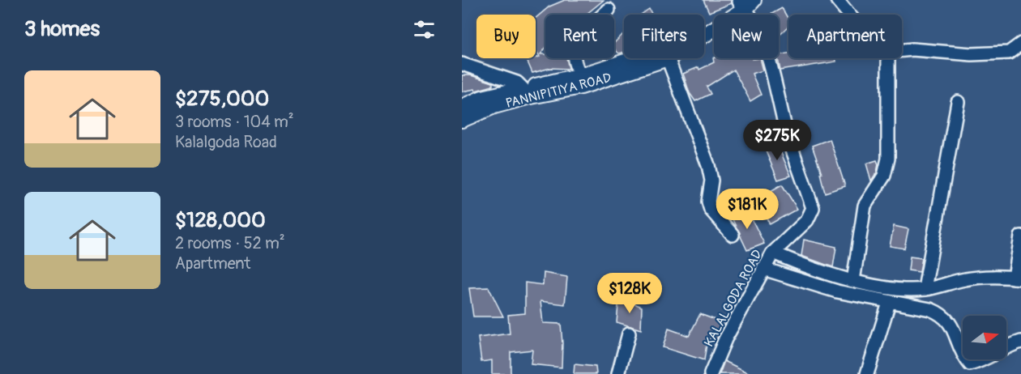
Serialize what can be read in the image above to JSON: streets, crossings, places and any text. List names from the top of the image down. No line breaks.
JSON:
{"streets":{"main road":["PANNIPITIYA ROAD"],"street":["KALALGODA ROAD"]},"crossings":[["PANNIPITIYA ROAD","KALALGODA ROAD"]],"north":"right","page":{"heading":"3 homes","chip":["Buy","Rent","Filters","New","Apartment"],"list":[{"name":"$275,000","note":"3 rooms · 104 m² · Kalalgoda Road"},{"name":"$128,000","note":"2 rooms · 52 m² · Apartment"}],"price":["$275K","$181K","$128K"]}}
